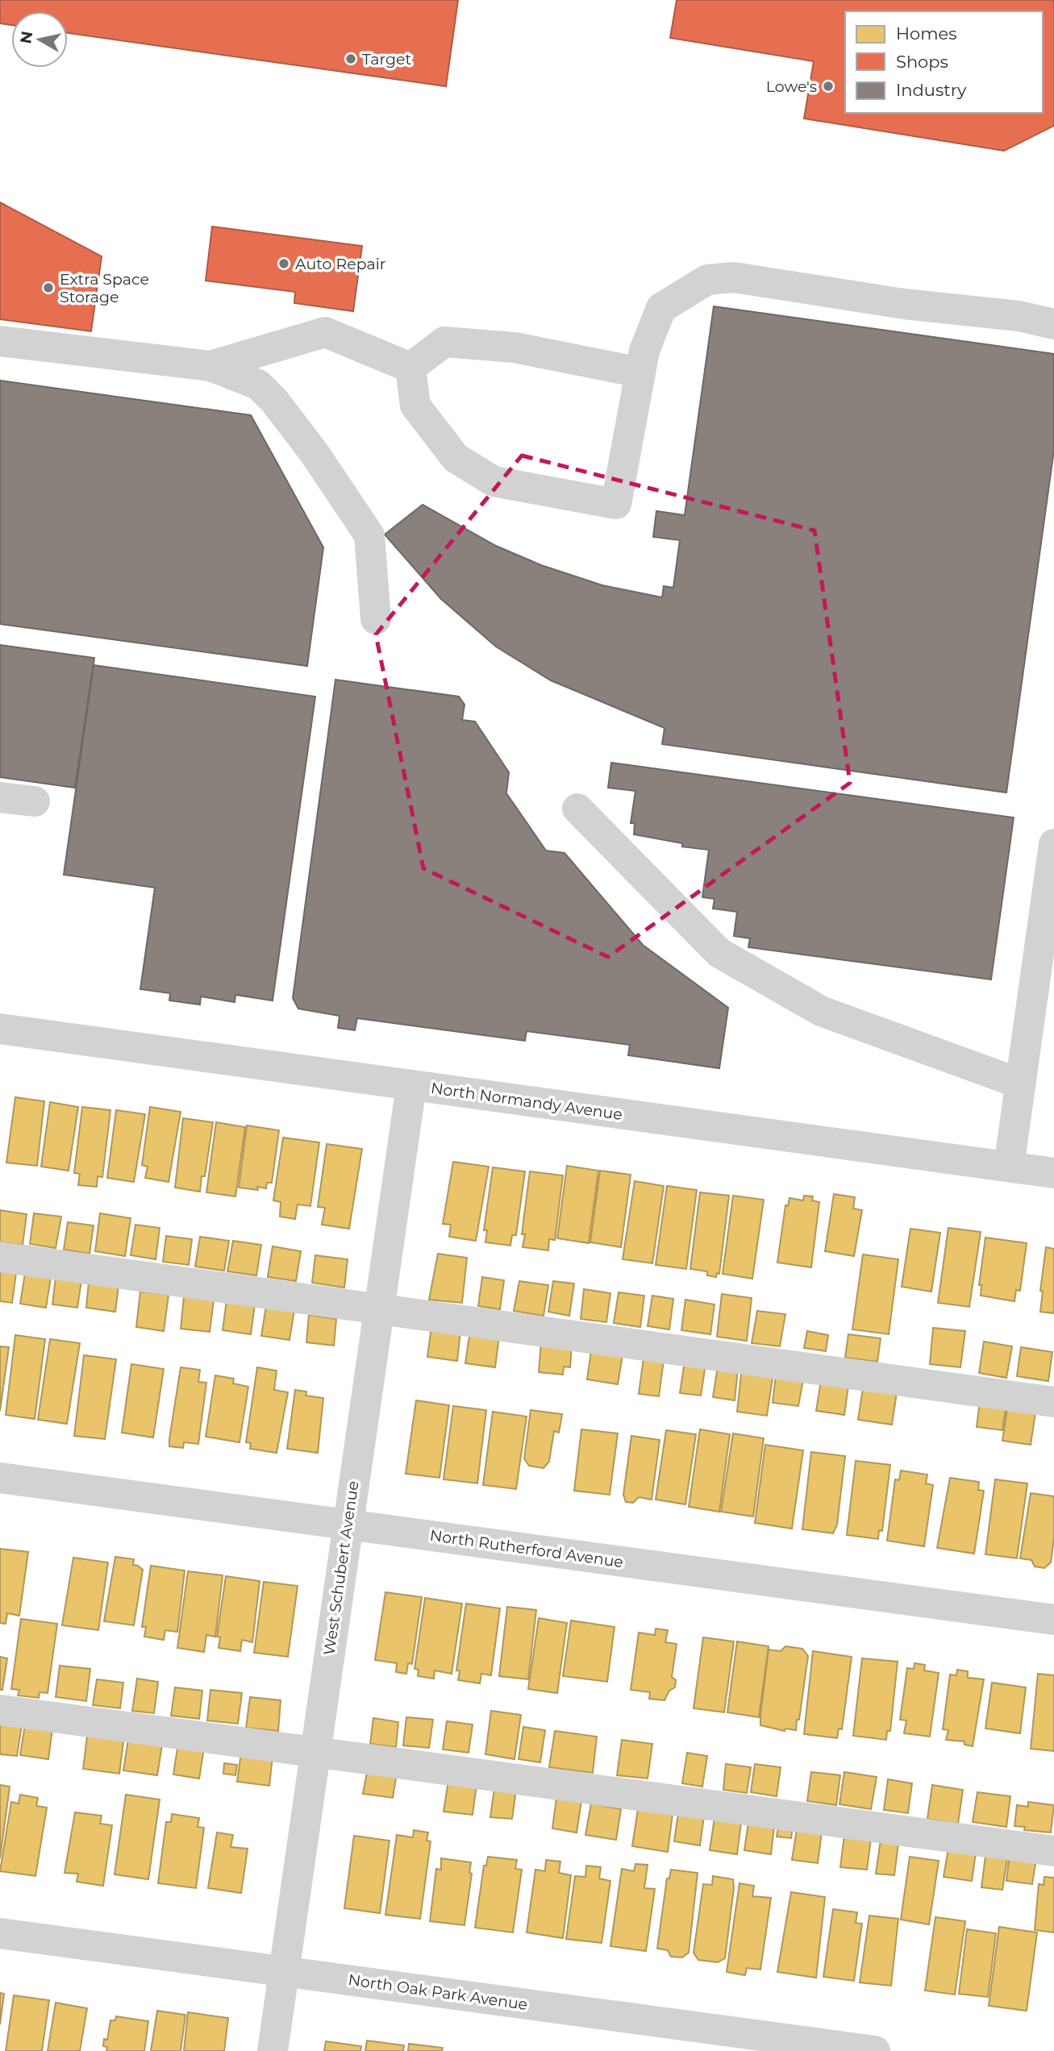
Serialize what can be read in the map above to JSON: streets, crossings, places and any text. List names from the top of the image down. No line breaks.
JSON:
{"streets":{"street":["North Normandy Avenue","North Rutherford Avenue","West Schubert Avenue","North Oak Park Avenue"]},"crossings":[["North Normandy Avenue","West Schubert Avenue"],["North Rutherford Avenue","West Schubert Avenue"],["West Schubert Avenue","North Oak Park Avenue"]],"places":["Target","Lowe's","Auto Repair","Extra Space Storage"],"legend":["Homes","Shops","Industry"],"north":"left"}
